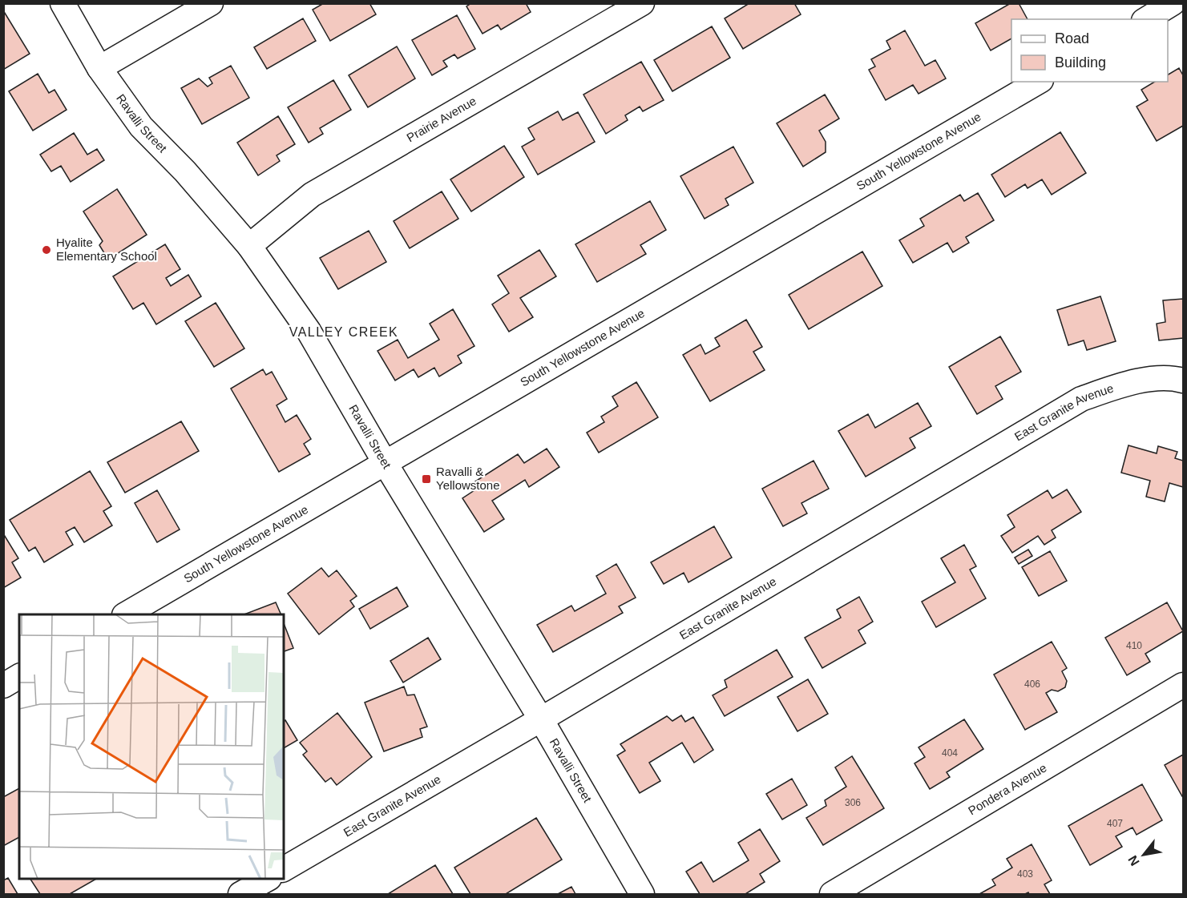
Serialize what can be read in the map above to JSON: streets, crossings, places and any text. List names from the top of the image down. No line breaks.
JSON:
{"streets":{"street":["Prairie Avenue","Ravalli Street","South Yellowstone Avenue","East Granite Avenue","Pondera Avenue"]},"crossings":[["Prairie Avenue","Ravalli Street"],["Ravalli Street","South Yellowstone Avenue"],["Ravalli Street","East Granite Avenue"]],"districts":["VALLEY CREEK"],"places":{"other":["Hyalite Elementary School"],"transit":["Ravalli & Yellowstone"]},"house_numbers":["410","406","404","306","407","403"],"legend":["Road","Building"],"north":"bottom left"}
